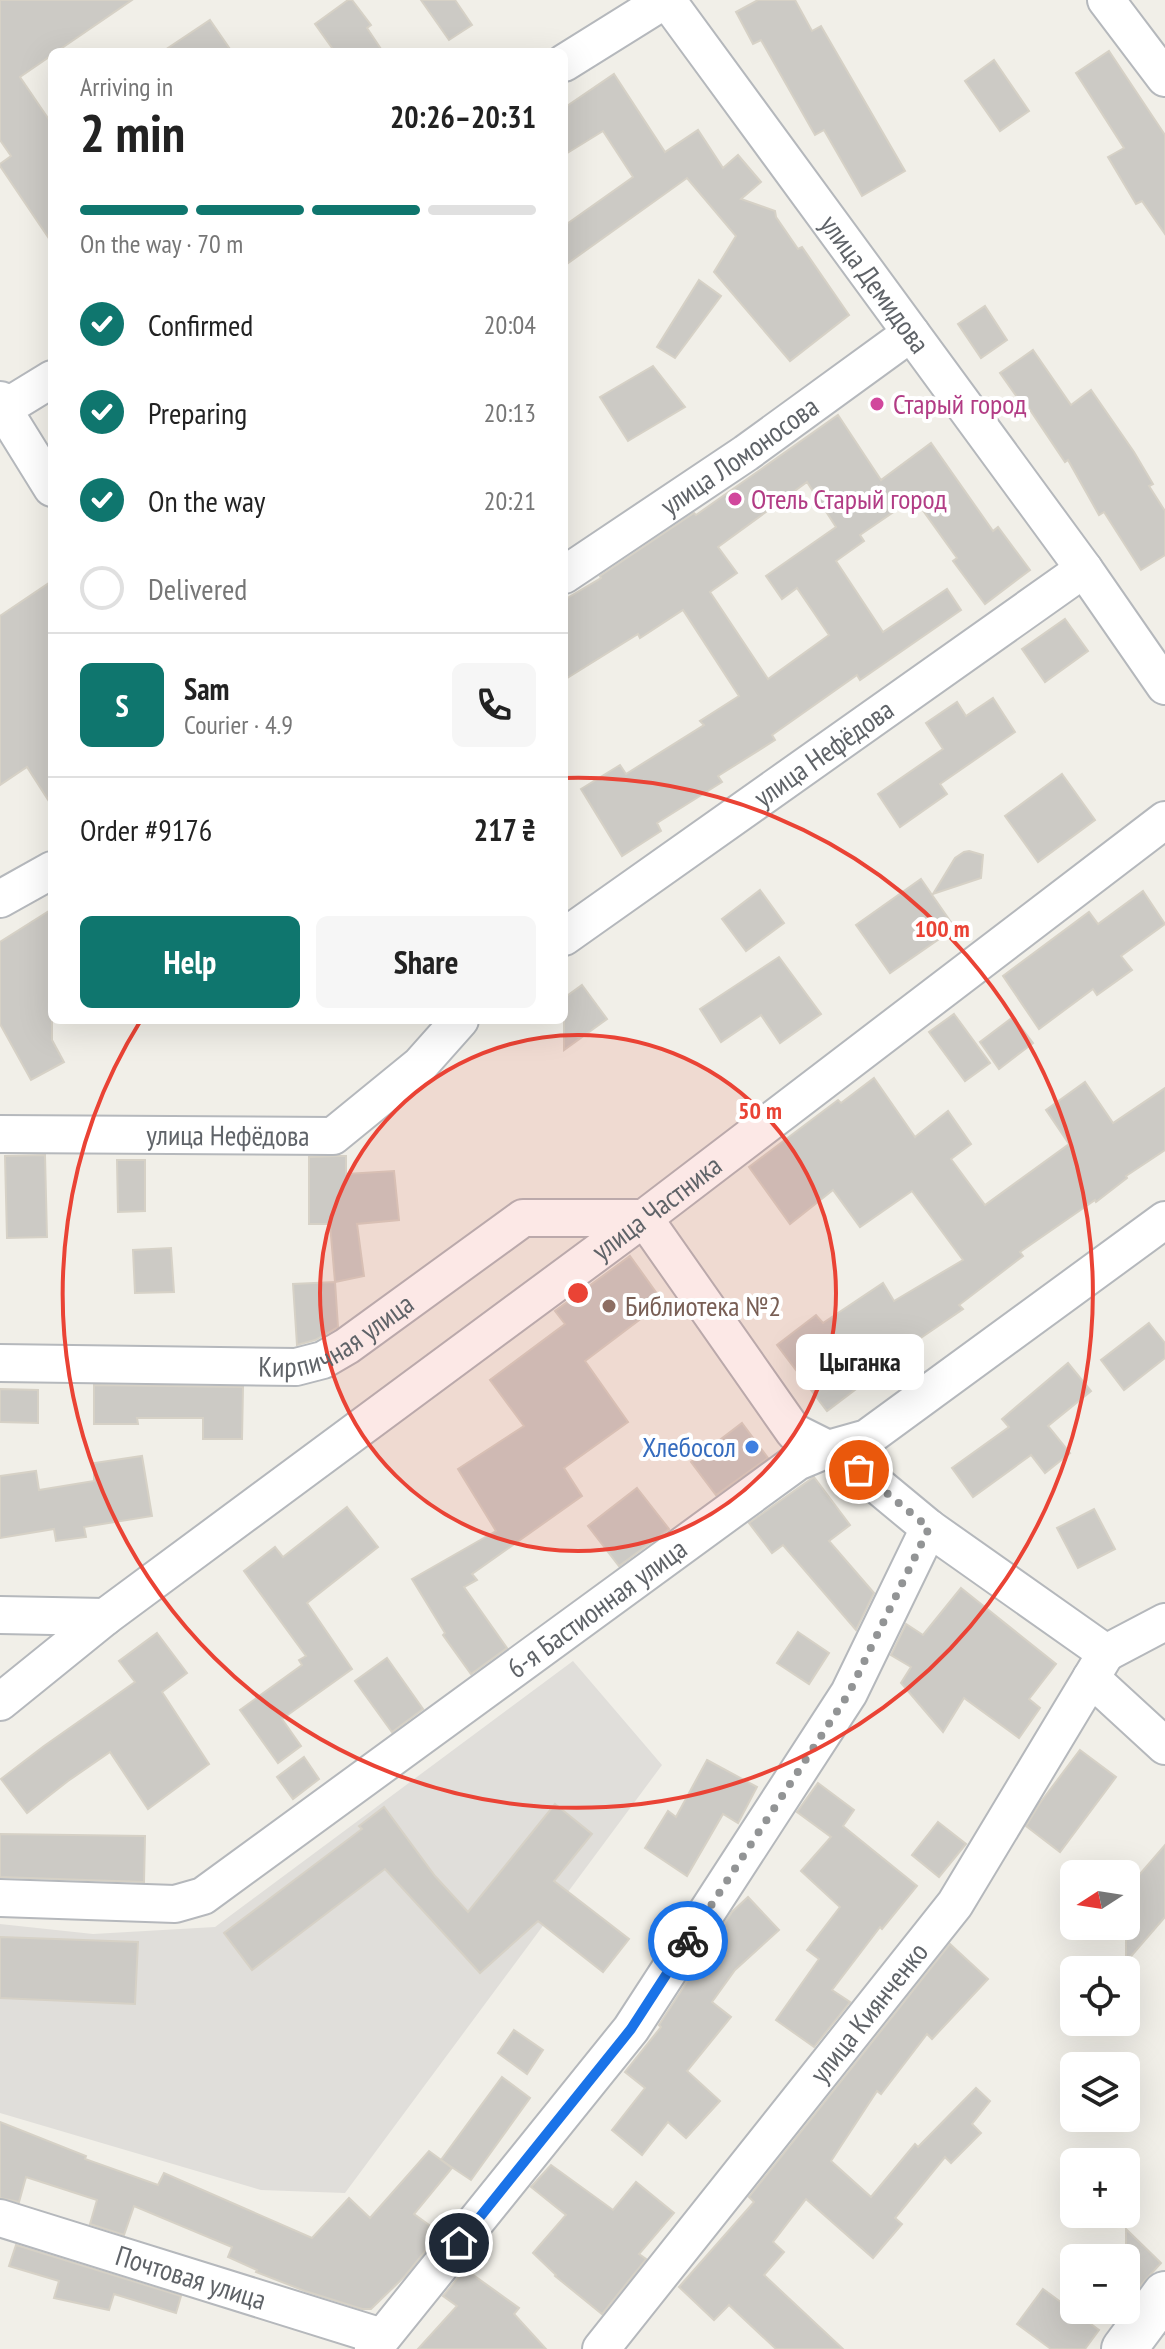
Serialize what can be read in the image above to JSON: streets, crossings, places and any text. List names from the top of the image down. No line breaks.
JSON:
{"streets":{"street":["улица Демидова","улица Ломоносова","улица Нефёдова","улица Частника","Кирпичная улица","6-я Бастионная улица","улица Киянченко","Почтовая улица"]},"crossings":[["улица Демидова","улица Ломоносова"],["улица Демидова","улица Нефёдова"],["улица Частника","Кирпичная улица"]],"places":["Старый город","Отель Старый город","Библиотека №2","Хлебосол","Цыганка"],"north":"left","page":{"heading":["2 min","Arriving in","20:26–20:31"],"panel":["Sam","Courier · 4.9","Order #9176","217 ₴"],"bar":"On the way · 70 m","list":[["Confirmed","20:04"],["Preparing","20:13"],["On the way","20:21"],"Delivered"],"round":"S","buttons":["Help","Share"],"bubble":"Цыганка","map_buttons":["+","−"]},"rings":["100 m","50 m"]}
